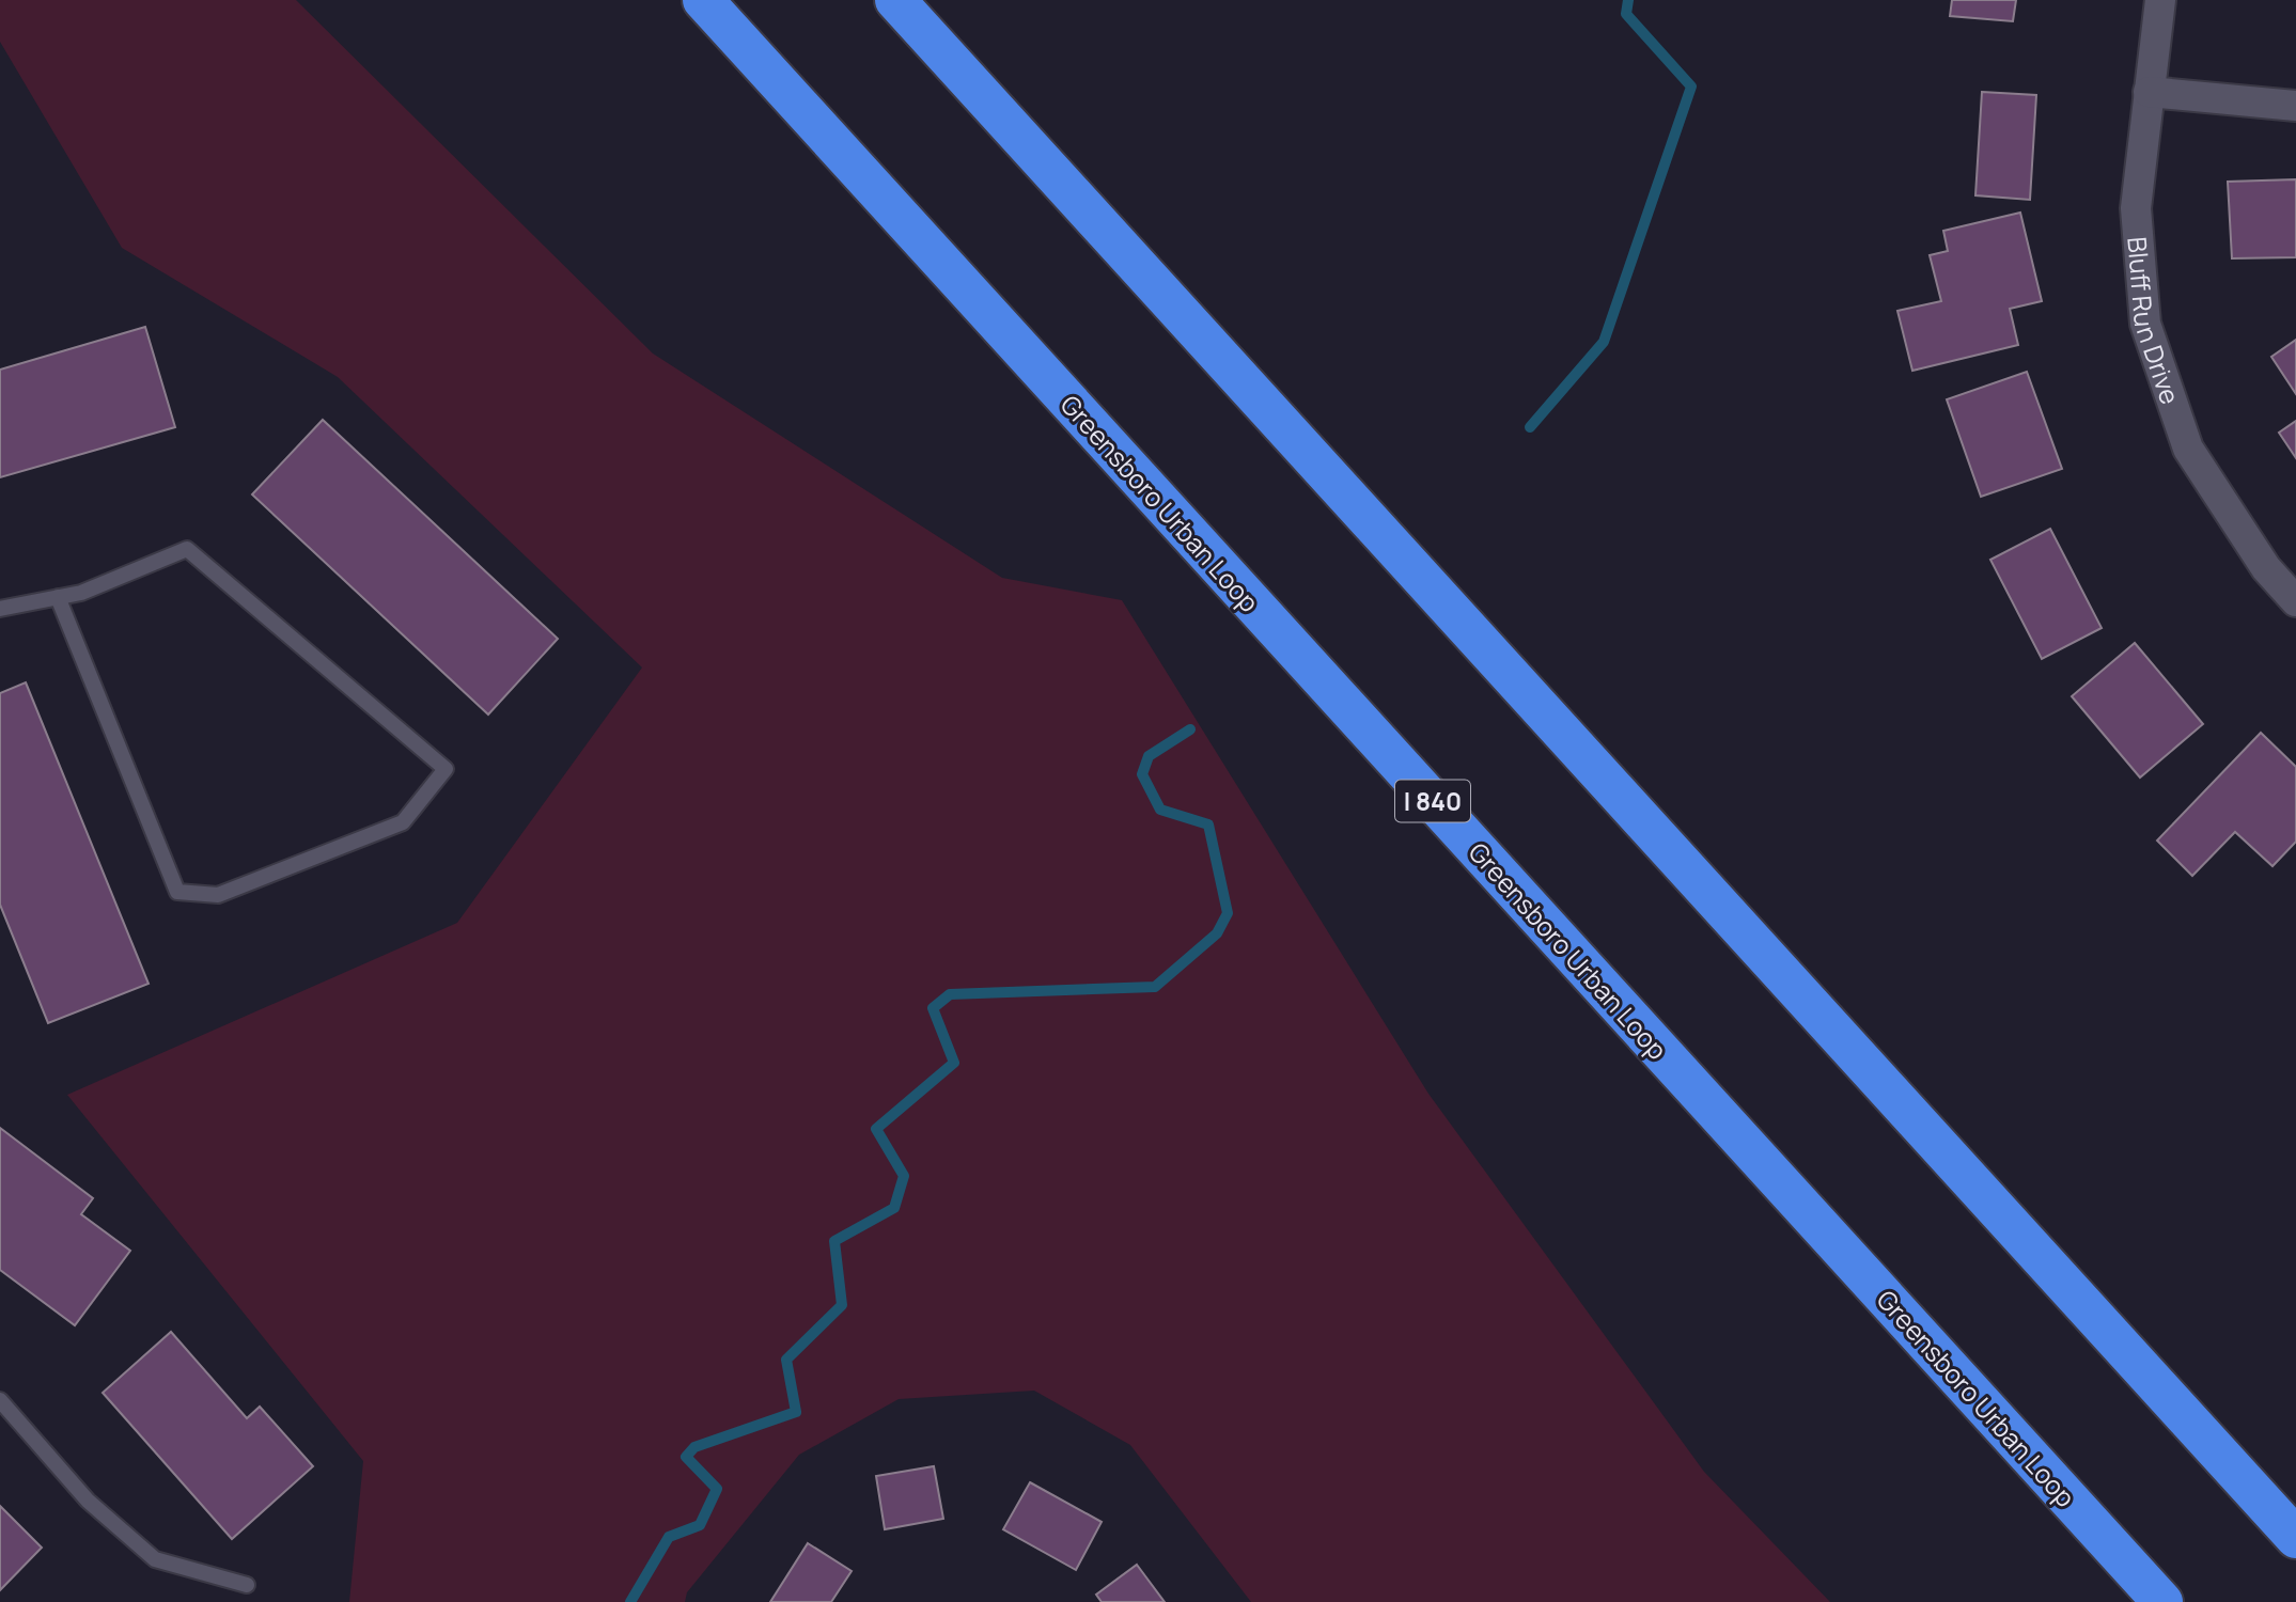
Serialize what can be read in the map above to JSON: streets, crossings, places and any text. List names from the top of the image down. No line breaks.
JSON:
{"streets":{"highway":["Greensboro Urban Loop","I 840"],"street":["Bluff Run Drive"]}}
